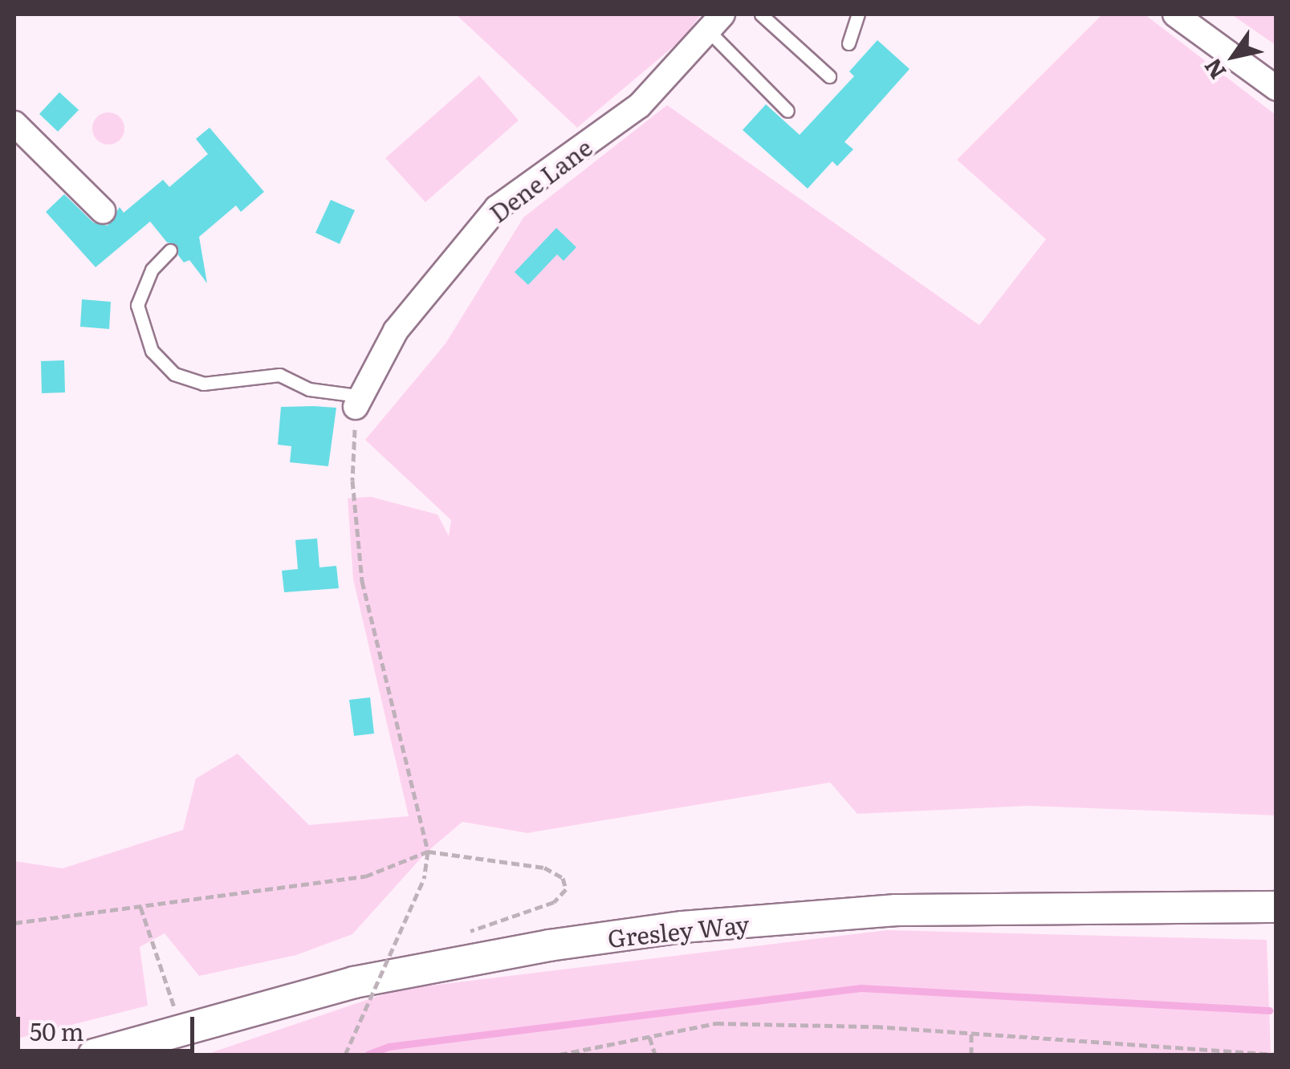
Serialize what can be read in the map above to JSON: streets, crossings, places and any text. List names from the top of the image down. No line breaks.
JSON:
{"streets":{"street":["Dene Lane","Gresley Way"]},"scale_bar":"50 m","north":"bottom left"}
